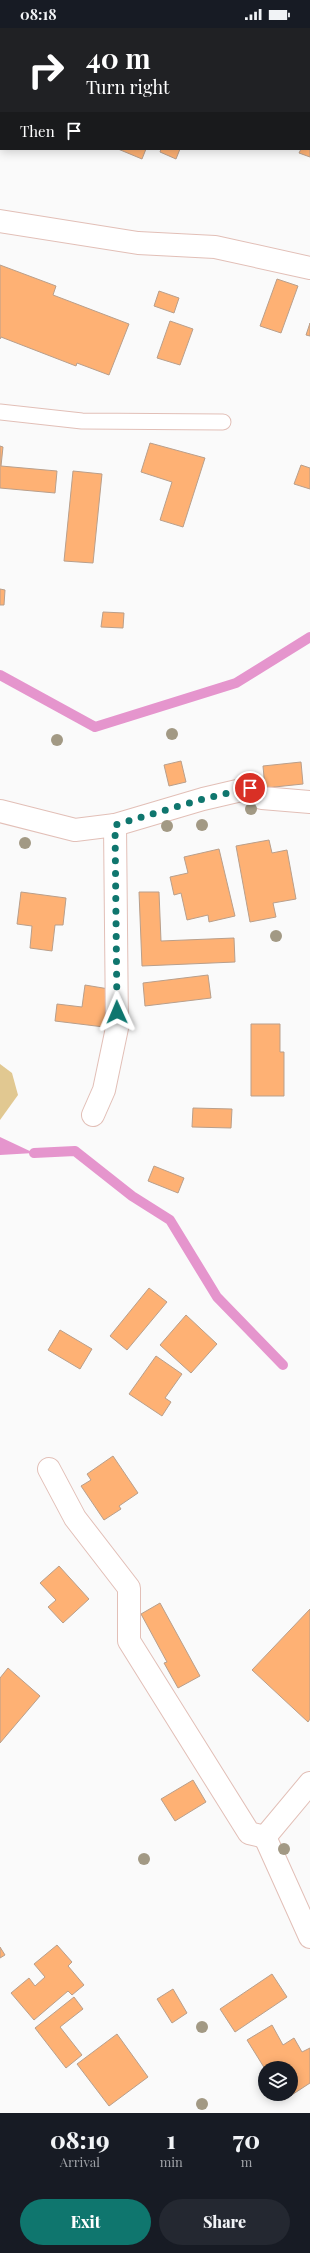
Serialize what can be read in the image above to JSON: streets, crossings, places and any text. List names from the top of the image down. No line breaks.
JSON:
{"page":{"status":"08:18","turn":["40 m","Turn right"],"then":"Then","eta":["08:19","Arrival","1","min","70","m"],"buttons":["Exit","Share"]}}
